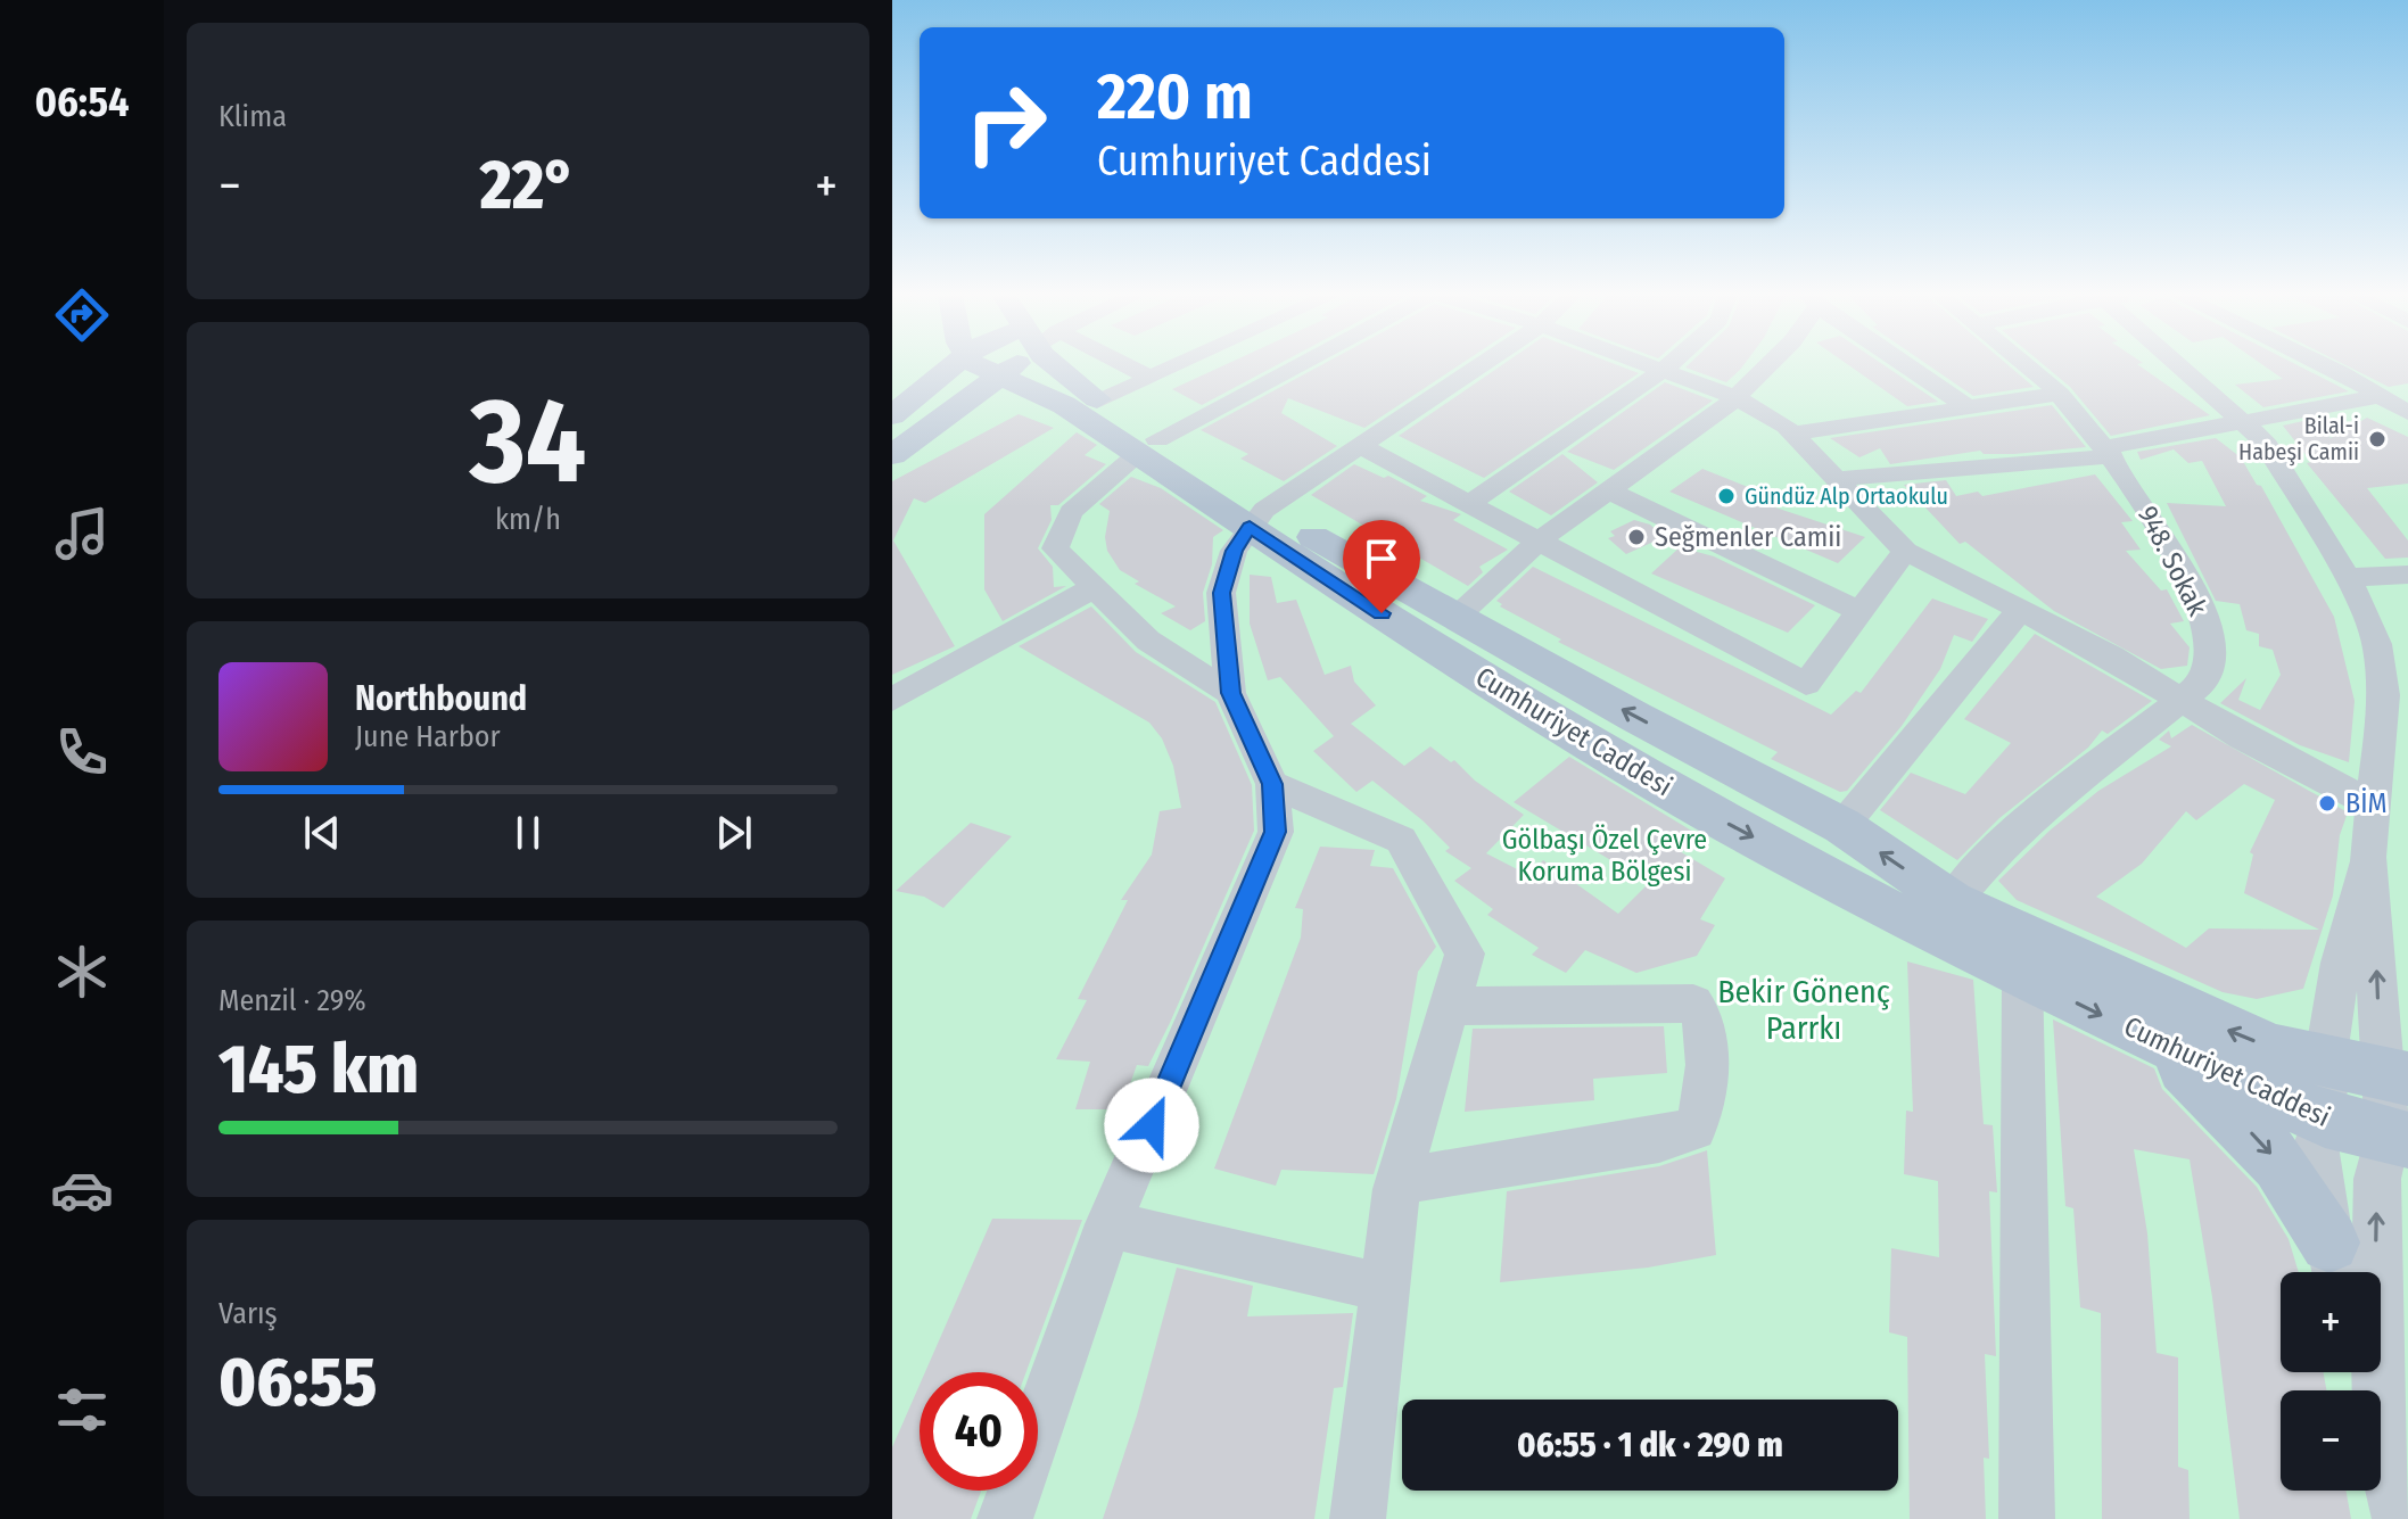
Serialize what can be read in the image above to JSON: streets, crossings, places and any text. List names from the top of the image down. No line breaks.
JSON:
{"streets":{"main road":["Cumhuriyet Caddesi"],"street":["948. Sokak"]},"crossings":[["948. Sokak","Cumhuriyet Caddesi"]],"parks":["Gölbaşı Özel Çevre Koruma Bölgesi","Bekir Gönenç Parrkı"],"places":["Bilal-i Habeşi Camii","Gündüz Alp Ortaokulu","Seğmenler Camii","BİM"],"page":{"tabs":"06:54","tile":["Klima",["34","km/h"],["Menzil · 29%","145 km"],["Varış","06:55"]],"turn":["220 m","Cumhuriyet Caddesi"],"heat":["−","22°","+"],"song":["Northbound","June Harbor"],"map_buttons":["+","−"],"limit":"40","trip":"06:55 · 1 dk · 290 m"}}
